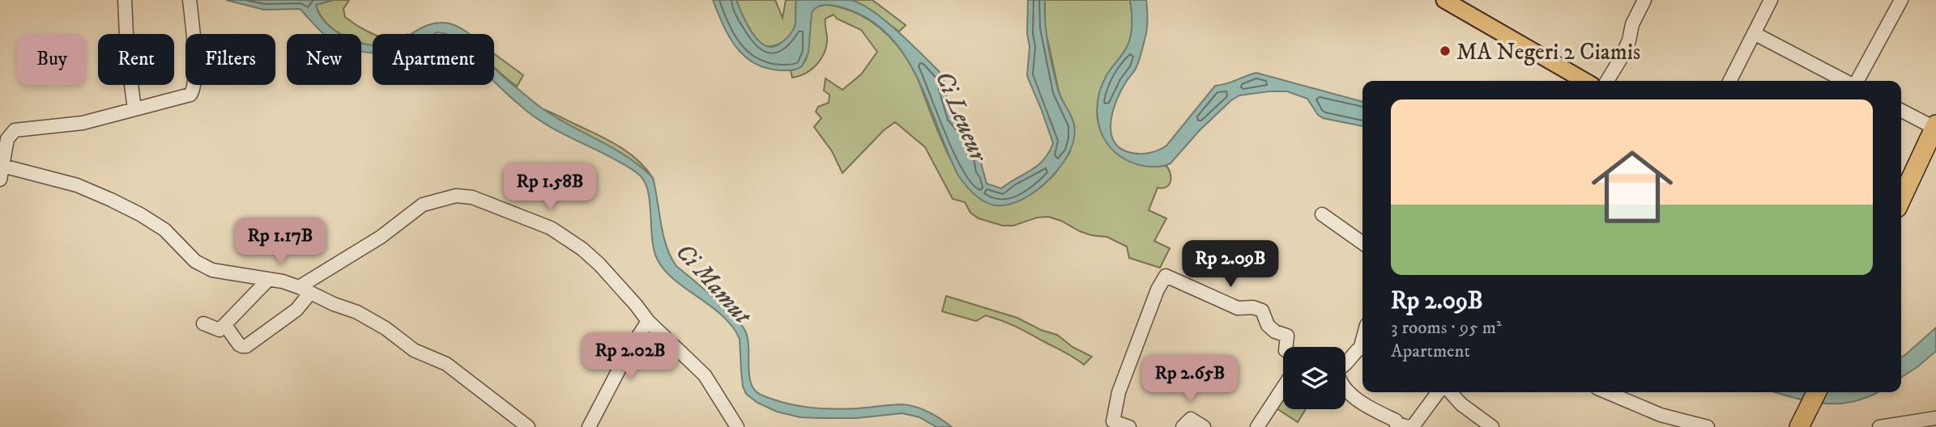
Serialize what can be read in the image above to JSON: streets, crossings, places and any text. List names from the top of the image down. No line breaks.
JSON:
{"water":["Ci Leueur","Ci Mamut"],"places":["MA Negeri 2 Ciamis"],"page":{"chip":["Buy","Rent","Filters","New","Apartment"],"list":[{"name":"Rp 2.09B","note":"3 rooms · 95 m² · Apartment"}],"price":["Rp 1.58B","Rp 1.17B","Rp 2.09B","Rp 2.02B","Rp 2.65B"]}}
